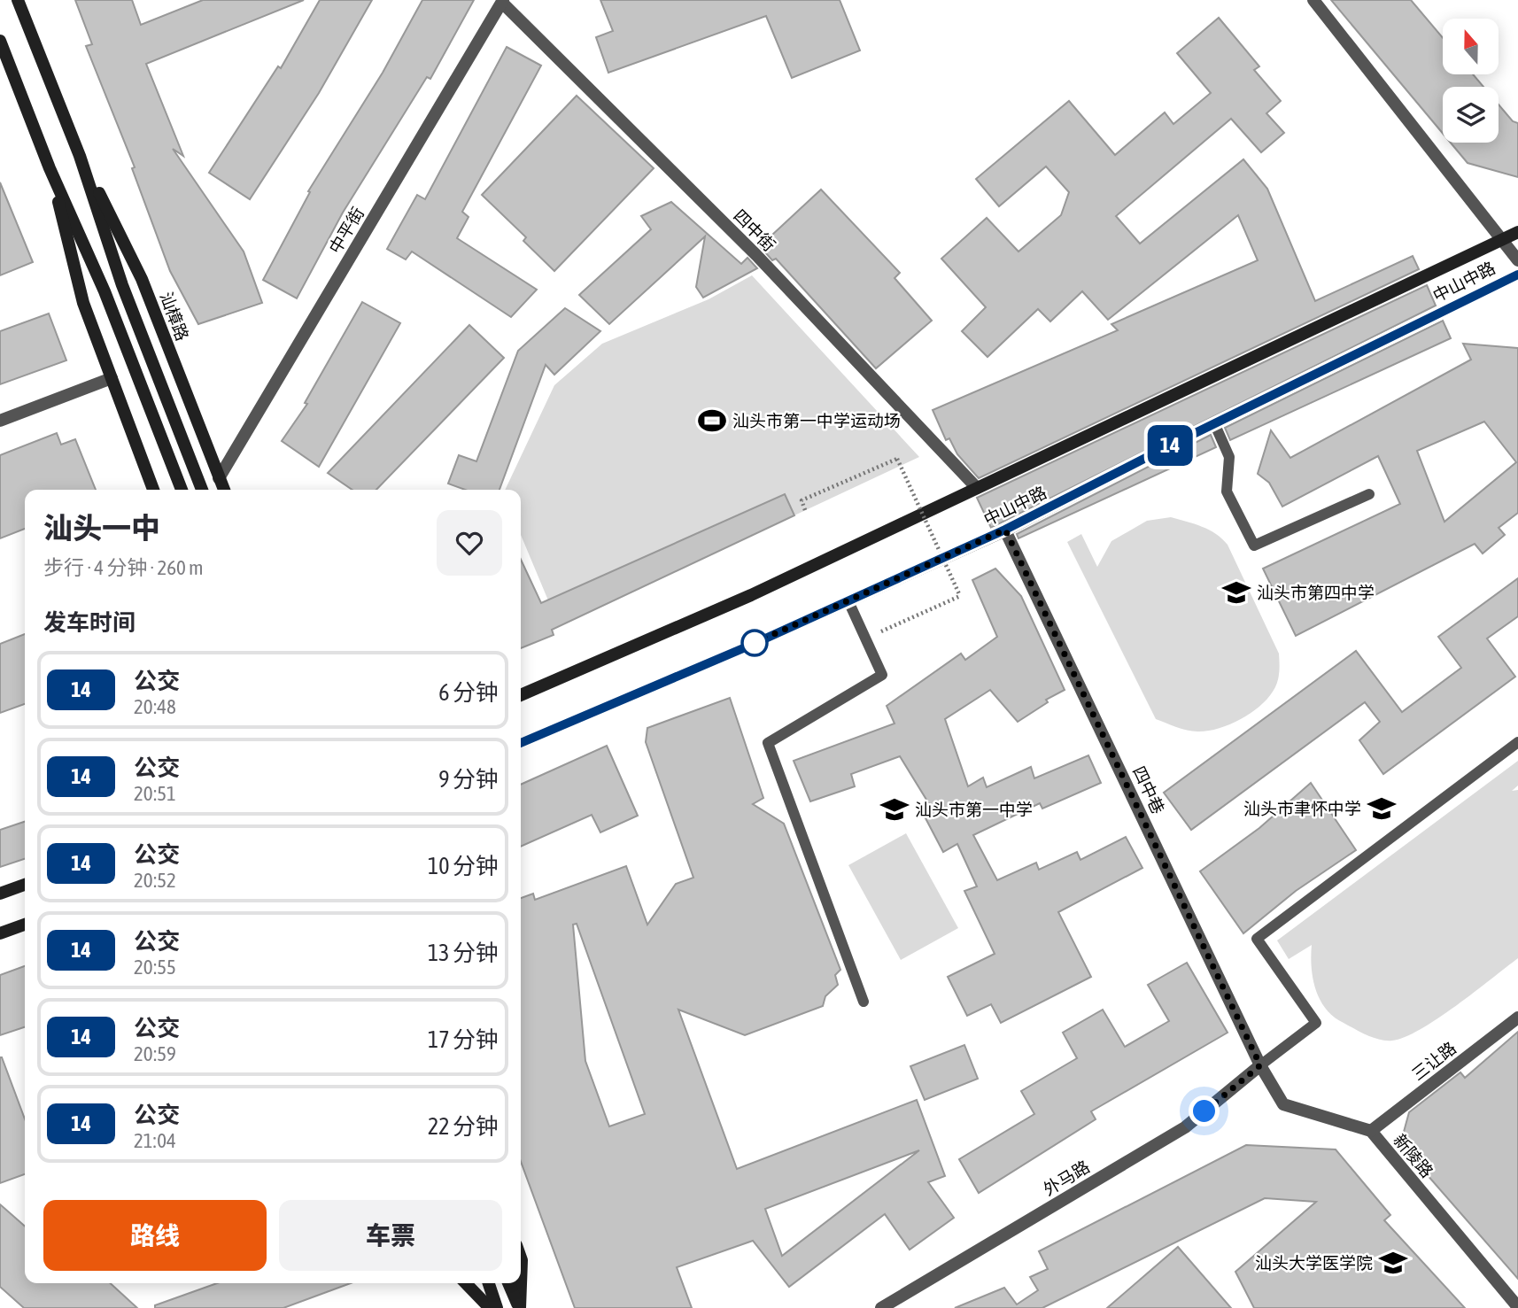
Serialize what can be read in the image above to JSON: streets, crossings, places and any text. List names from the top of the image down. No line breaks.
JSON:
{"streets":{"main road":["中山中路","汕樟路"],"street":["中平街","四中街","四中巷","三让路","新陵路","外马路"]},"crossings":[["中平街","四中街"],["中平街","汕樟路"],["四中街","中山中路"],["中山中路","四中巷"],["四中巷","新陵路"],["四中巷","外马路"],["三让路","新陵路"],["新陵路","外马路"]],"places":{"sports":["汕头市第一中学运动场"],"school or university":["汕头市第四中学","汕头市聿怀中学","汕头市第一中学","汕头大学医学院"]},"lines":["bus line 14"],"north":"top","page":{"on_map":"14","heading":[["汕头一中","步行 · 4 分钟 · 260 m"],"发车时间"],"list":[{"mark":"14","name":"公交","note":"20:48","value":"6 分钟"},{"mark":"14","name":"公交","note":"20:51","value":"9 分钟"},{"mark":"14","name":"公交","note":"20:52","value":"10 分钟"},{"mark":"14","name":"公交","note":"20:55","value":"13 分钟"},{"mark":"14","name":"公交","note":"20:59","value":"17 分钟"},{"mark":"14","name":"公交","note":"21:04","value":"22 分钟"}],"buttons":["路线","车票"]}}
